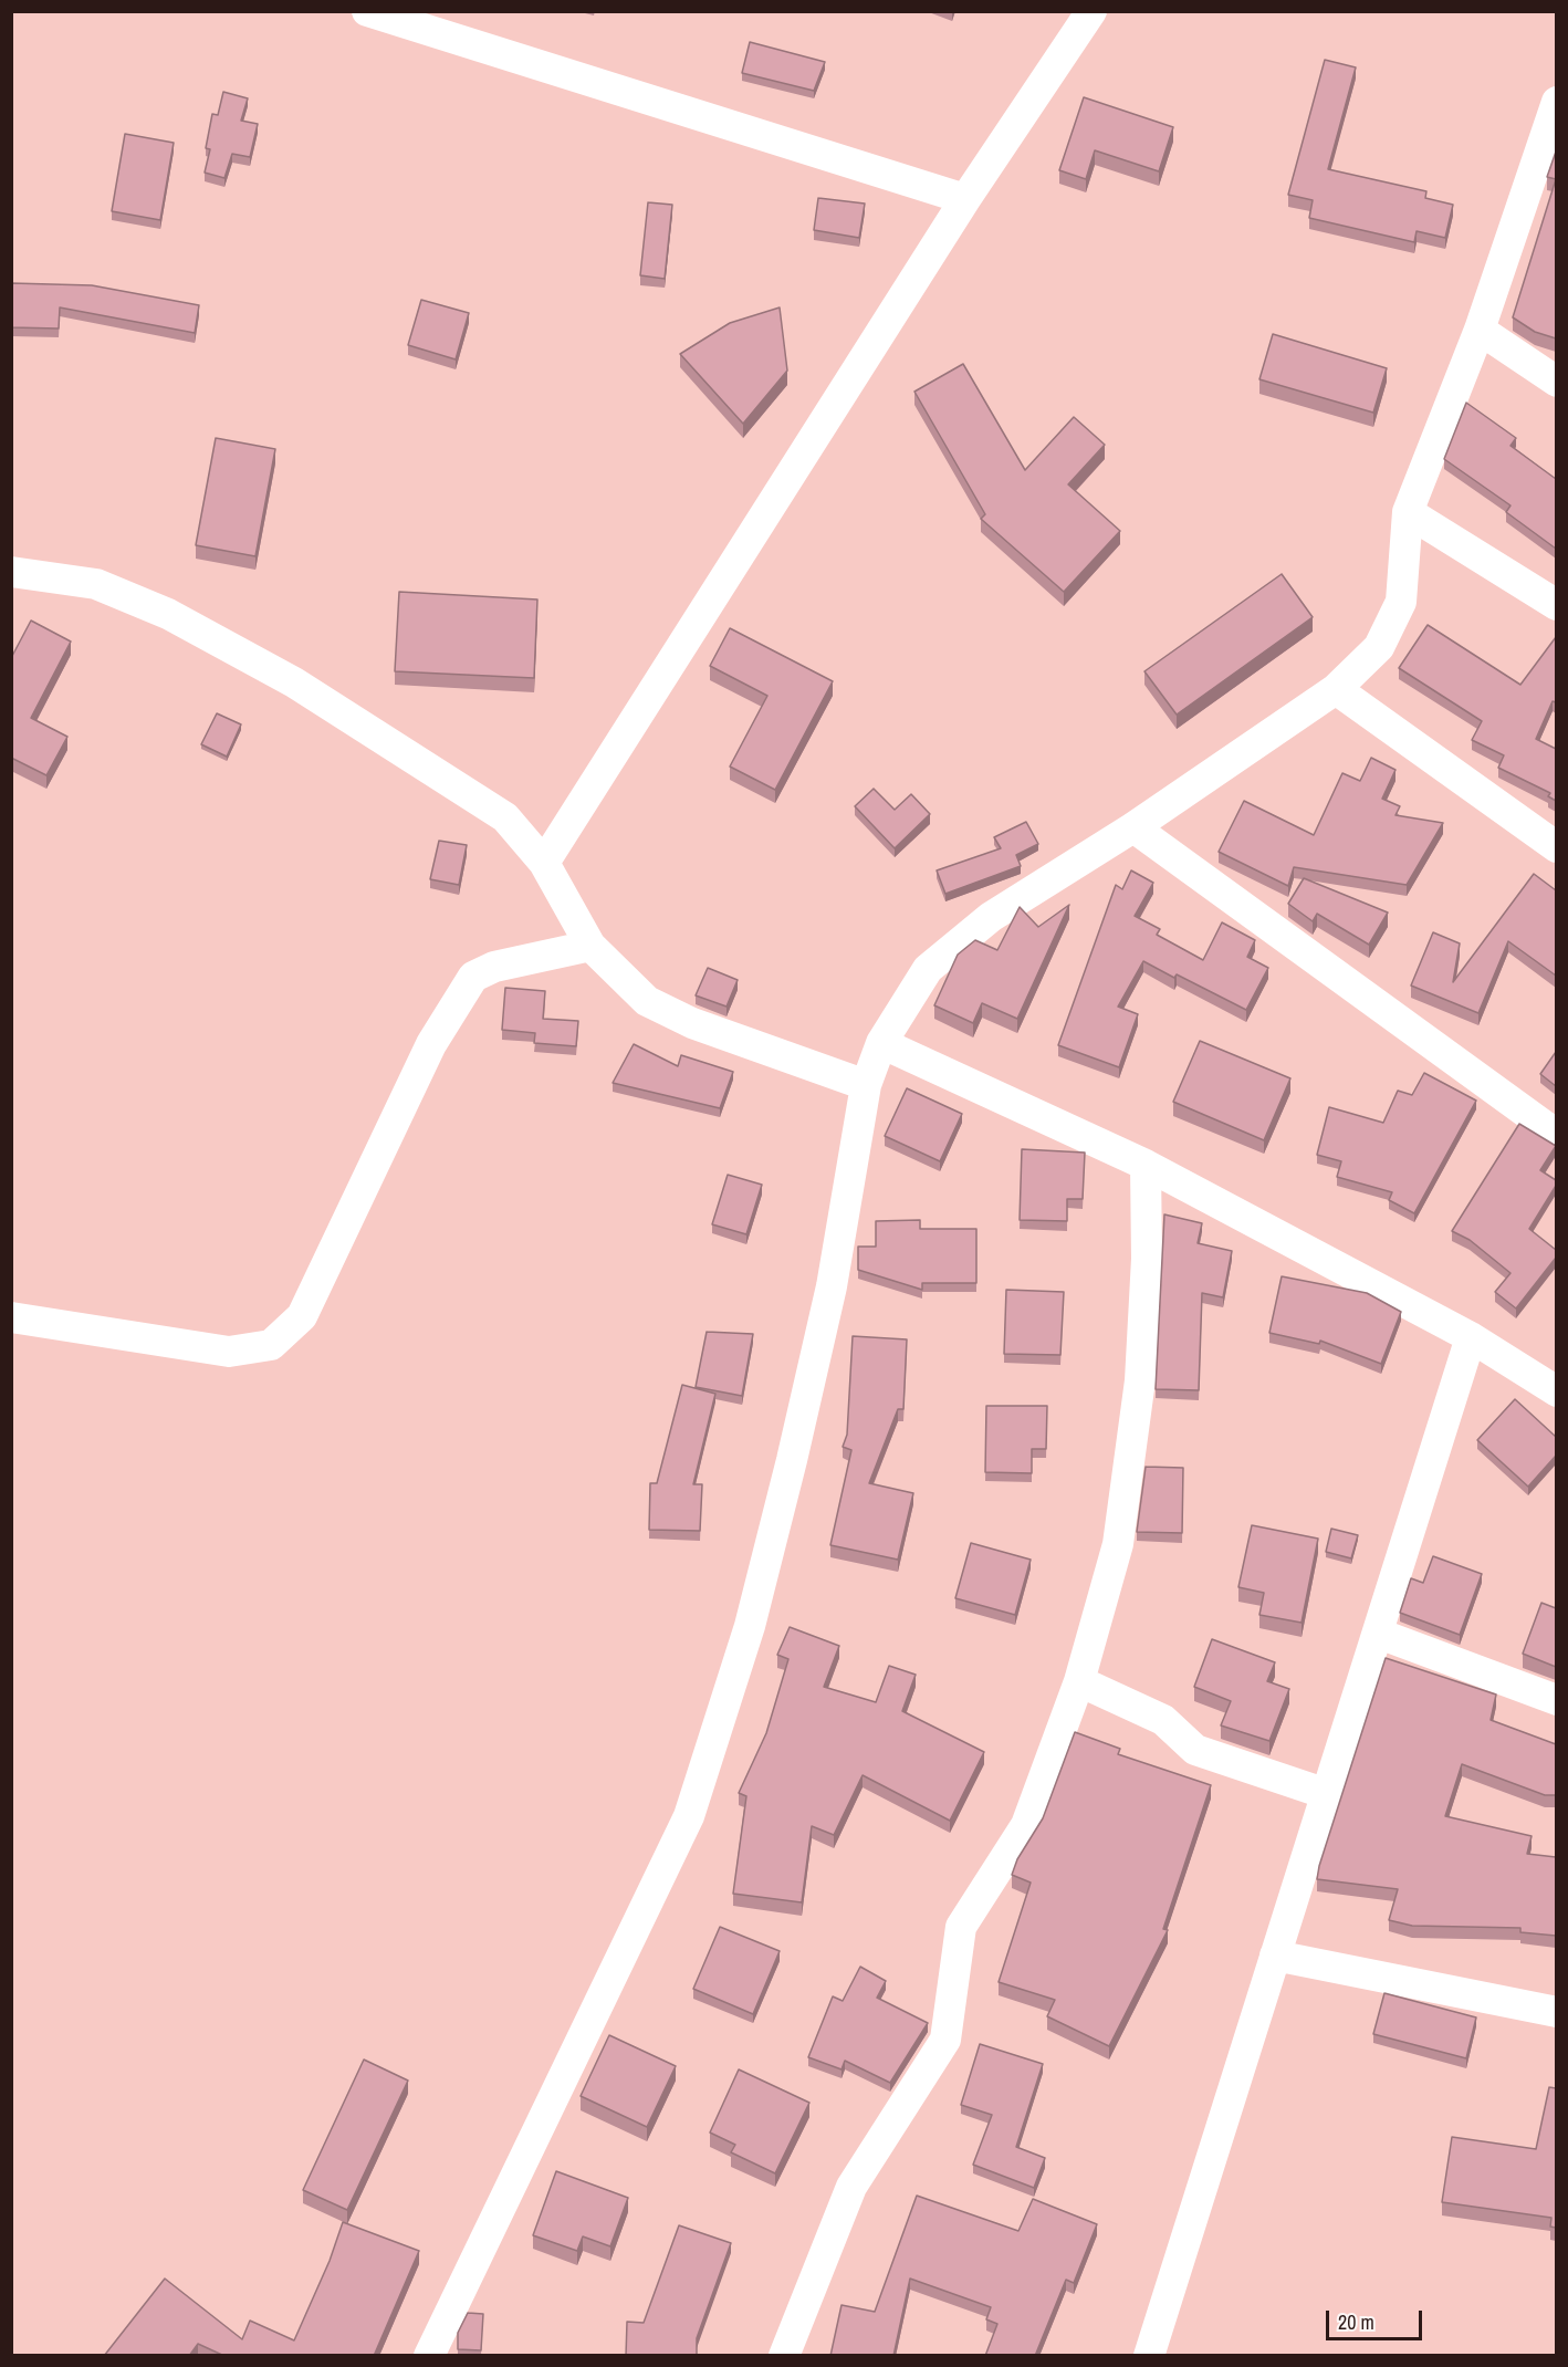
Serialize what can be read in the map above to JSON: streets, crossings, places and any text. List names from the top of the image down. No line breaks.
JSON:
{"scale_bar":"20 m"}
